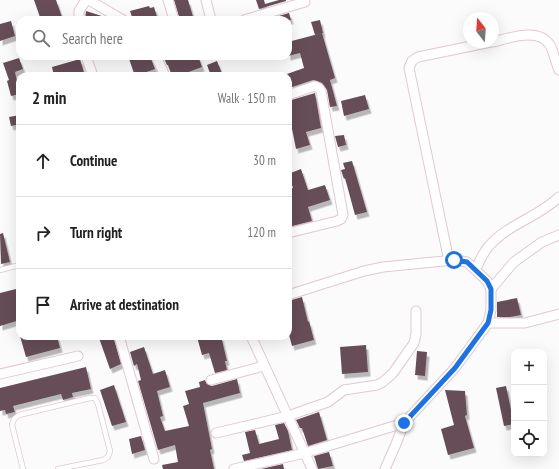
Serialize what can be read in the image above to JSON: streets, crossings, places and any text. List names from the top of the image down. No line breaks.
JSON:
{"north":"top","page":{"search":"Search here","heading":["2 min","Walk · 150 m"],"list":[["Continue","30 m"],["Turn right","120 m"],"Arrive at destination"],"map_buttons":["+","−"]}}
